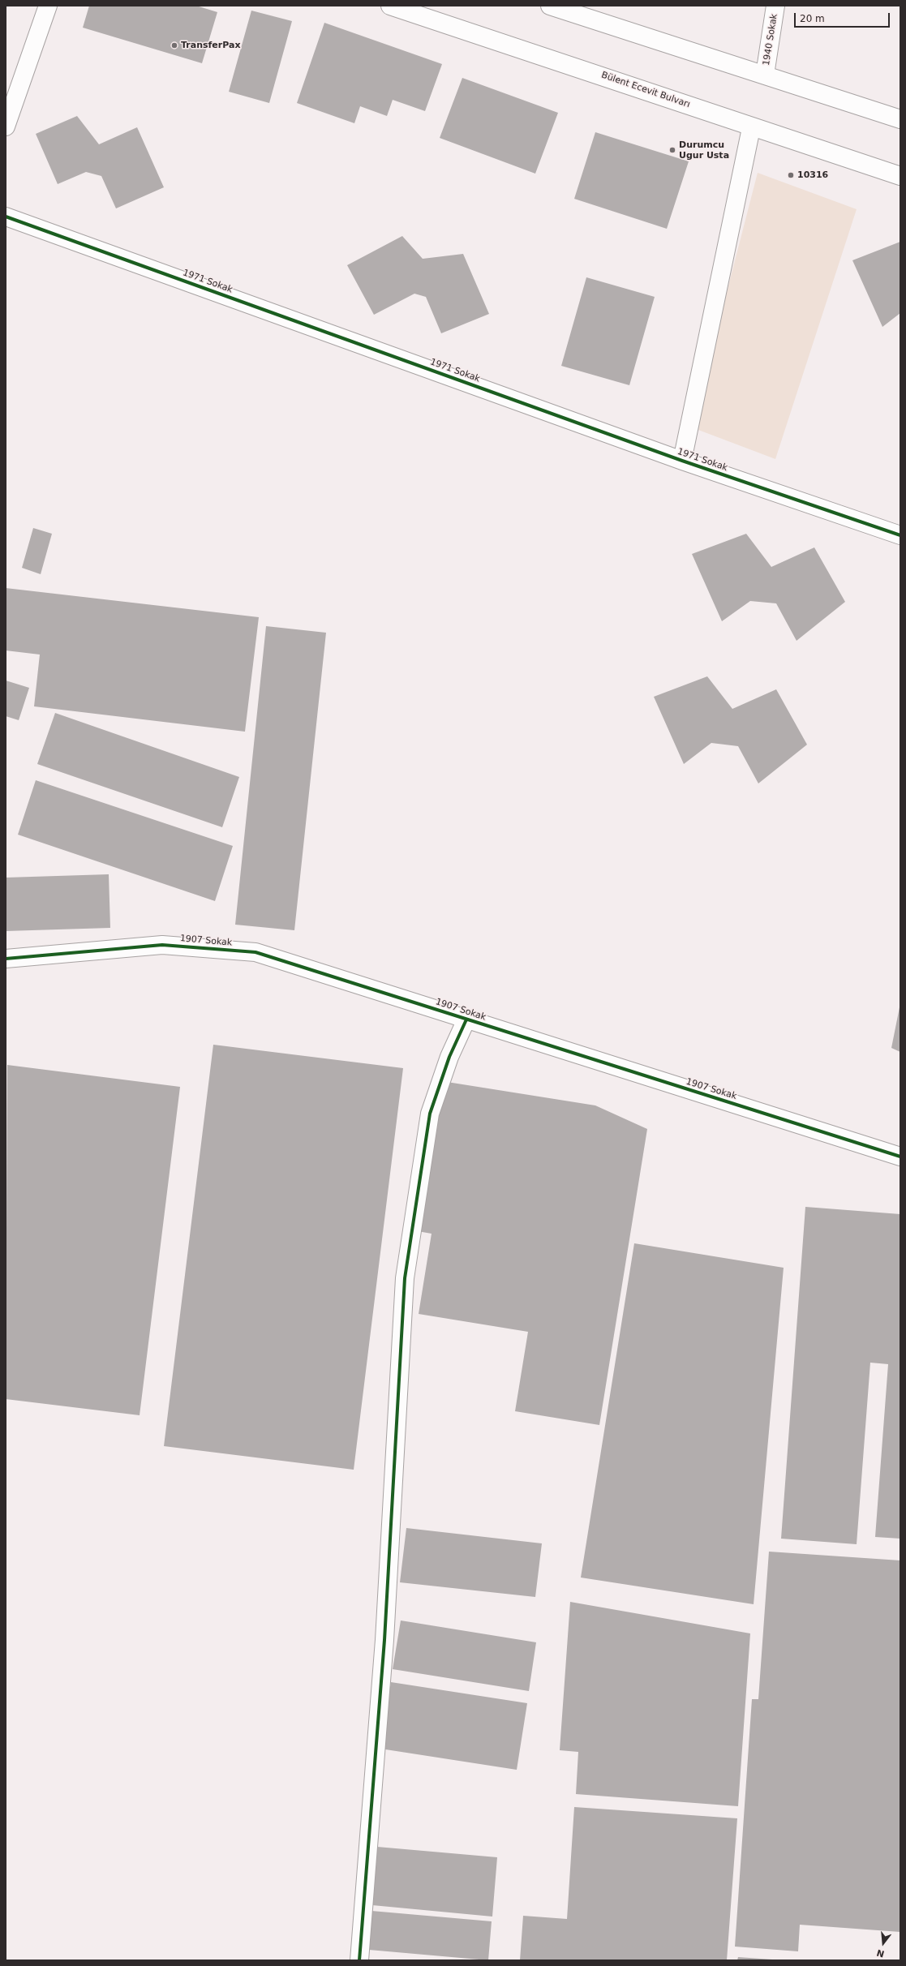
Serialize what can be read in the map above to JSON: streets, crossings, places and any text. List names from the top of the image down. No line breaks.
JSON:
{"streets":{"street":["1940 Sokak","Bülent Ecevit Bulvarı","1971 Sokak","1907 Sokak"]},"places":["TransferPax","Durumcu Ugur Usta","10316"],"scale_bar":"20 m","north":"bottom"}
